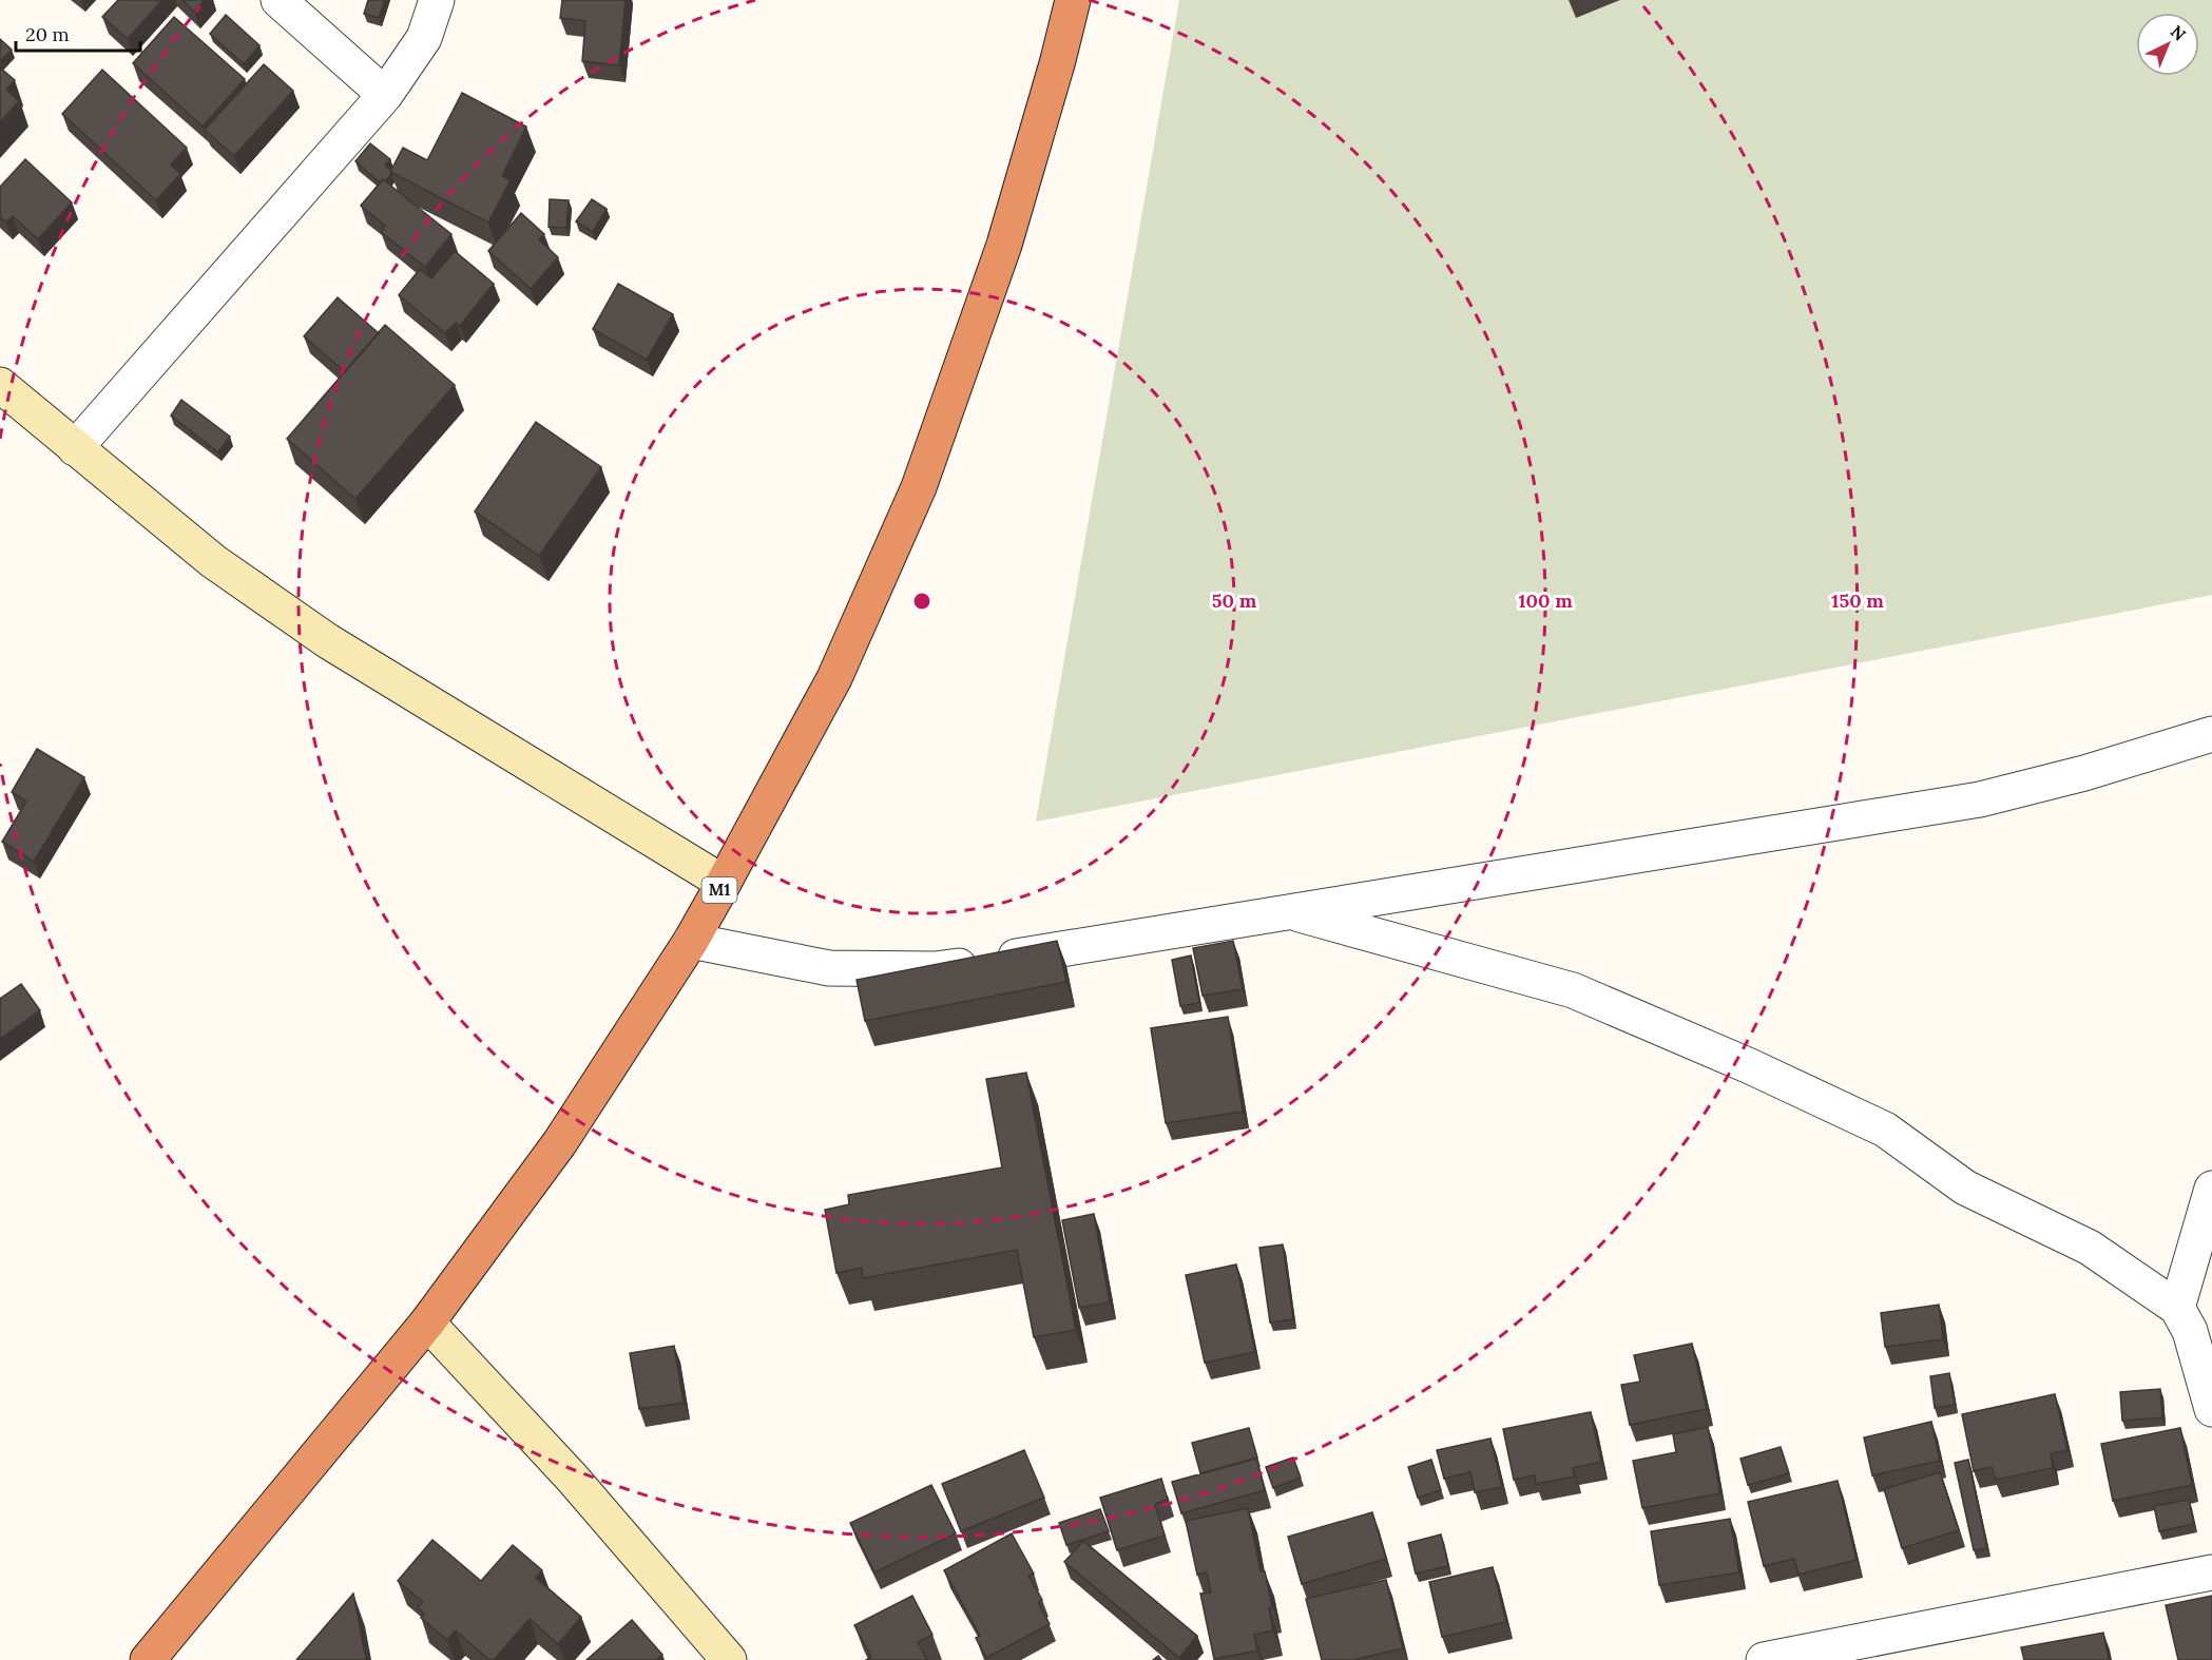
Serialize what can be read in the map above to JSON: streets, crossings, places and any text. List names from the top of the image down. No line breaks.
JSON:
{"streets":{"highway":["M1"]},"scale_bar":"20 m","north":"top right","rings":["50 m","100 m","150 m"]}
